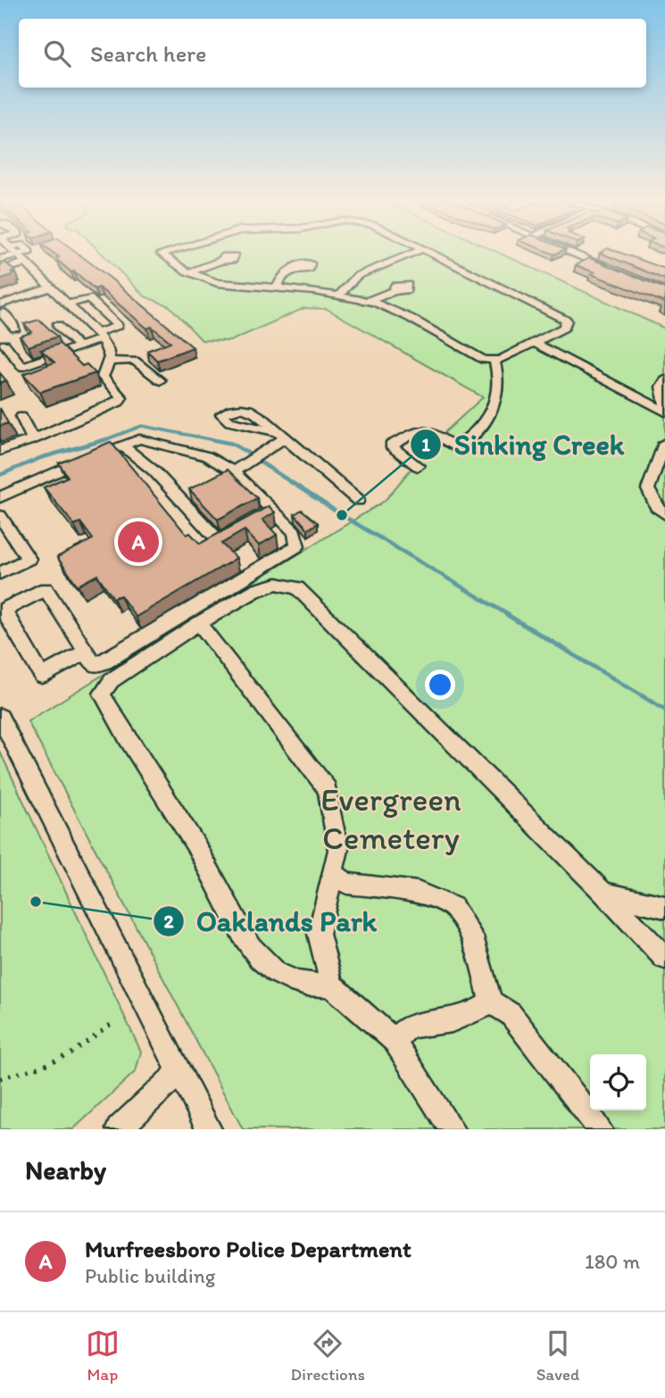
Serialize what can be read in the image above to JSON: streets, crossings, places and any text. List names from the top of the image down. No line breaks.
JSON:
{"parks":["Evergreen Cemetery"],"places":["Sinking Creek","Oaklands Park"],"page":{"search":"Search here","pins":"A","heading":"Nearby","list":[{"mark":"A","name":"Murfreesboro Police Department","note":"Public building","value":"180 m"}],"nav":["Map","Directions","Saved"]}}
